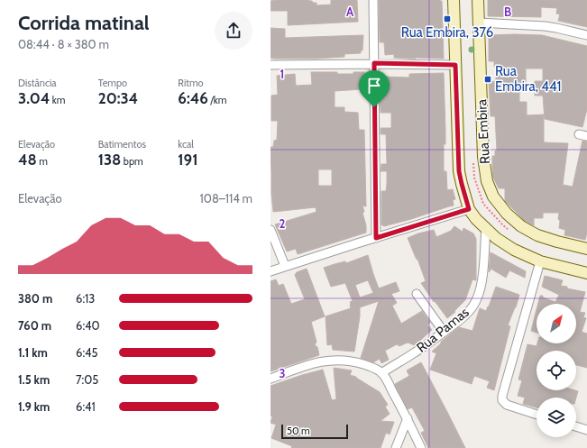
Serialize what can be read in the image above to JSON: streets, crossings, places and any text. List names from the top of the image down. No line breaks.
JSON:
{"streets":{"main road":["Rua Embira"],"street":["Rua Pamas"]},"places":{"transit":["Rua Embira, 376","Rua Embira, 441"]},"scale_bar":"50 m","north":"top right","page":{"heading":["Corrida matinal","08:44 · 8 × 380 m"],"stats":[["Distância","3.04 km"],["Tempo","20:34"],["Ritmo","6:46 /km"],["Elevação","48 m"],["Batimentos","138 bpm"],["kcal","191"]],"chart":["Elevação","108–114 m"],"list":[{"name":"380 m","note":"6:13"},{"name":"760 m","note":"6:40"},{"name":"1.1 km","note":"6:45"},{"name":"1.5 km","note":"7:05"},{"name":"1.9 km","note":"6:41"}],"scale":"50 m"},"grid":{"columns":["A","B"],"rows":["1","2","3"]}}
